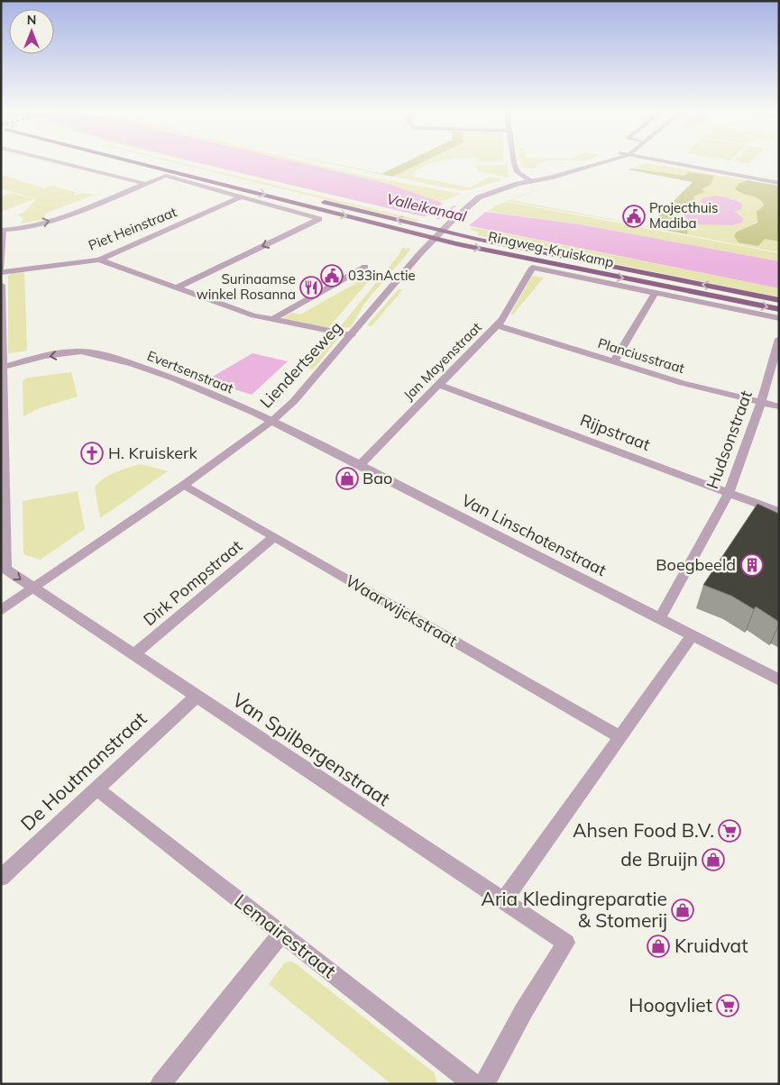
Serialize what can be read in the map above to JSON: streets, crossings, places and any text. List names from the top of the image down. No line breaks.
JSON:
{"streets":{"main road":["Ringweg-Kruiskamp"],"street":["Piet Heinstraat","Planciusstraat","Jan Mayenstraat","Liendertseweg","Evertsenstraat","Rijpstraat","Hudsonstraat","Van Linschotenstraat","Dirk Pompstraat","Waarwijckstraat","Van Spilbergenstraat","De Houtmanstraat","Lemairestraat"]},"crossings":[["Ringweg-Kruiskamp","Jan Mayenstraat"],["Ringweg-Kruiskamp","Liendertseweg"],["Planciusstraat","Jan Mayenstraat"],["Planciusstraat","Hudsonstraat"],["Jan Mayenstraat","Rijpstraat"],["Jan Mayenstraat","Van Linschotenstraat"],["Liendertseweg","Evertsenstraat"],["Liendertseweg","Van Linschotenstraat"],["Liendertseweg","Waarwijckstraat"],["Liendertseweg","Van Spilbergenstraat"],["Evertsenstraat","Van Linschotenstraat"],["Evertsenstraat","Van Spilbergenstraat"],["Rijpstraat","Hudsonstraat"],["Hudsonstraat","Van Linschotenstraat"],["Dirk Pompstraat","Waarwijckstraat"],["Dirk Pompstraat","Van Spilbergenstraat"],["Van Spilbergenstraat","De Houtmanstraat"],["De Houtmanstraat","Lemairestraat"]],"water":["Valleikanaal"],"places":{"public building":["Projecthuis Madiba","033inActie"],"restaurant":["Surinaamse winkel Rosanna"],"church":["H. Kruiskerk"],"shop":["Bao","de Bruijn","Aria Kledingreparatie & Stomerij","Kruidvat"],"building":["Boegbeeld"],"supermarket":["Ahsen Food B.V.","Hoogvliet"]},"north":"top"}
